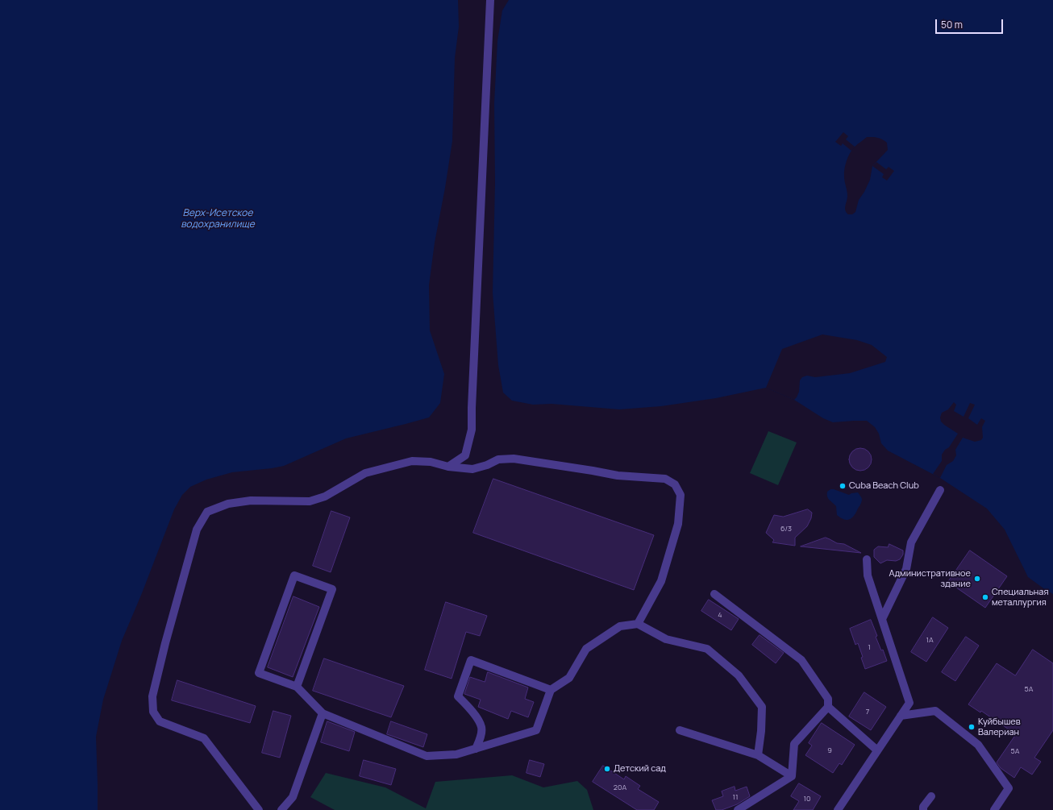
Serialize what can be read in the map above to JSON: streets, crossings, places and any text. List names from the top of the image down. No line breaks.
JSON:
{"water":["Верх-Исетское водохранилище"],"places":["Cuba Beach Club","Административное здание","Специальная металлургия","Куйбышев Валериан","Детский сад"],"house_numbers":["6/3","4","1А","1","5А","7","9","5А","20А","11","10"],"scale_bar":"50 m"}
